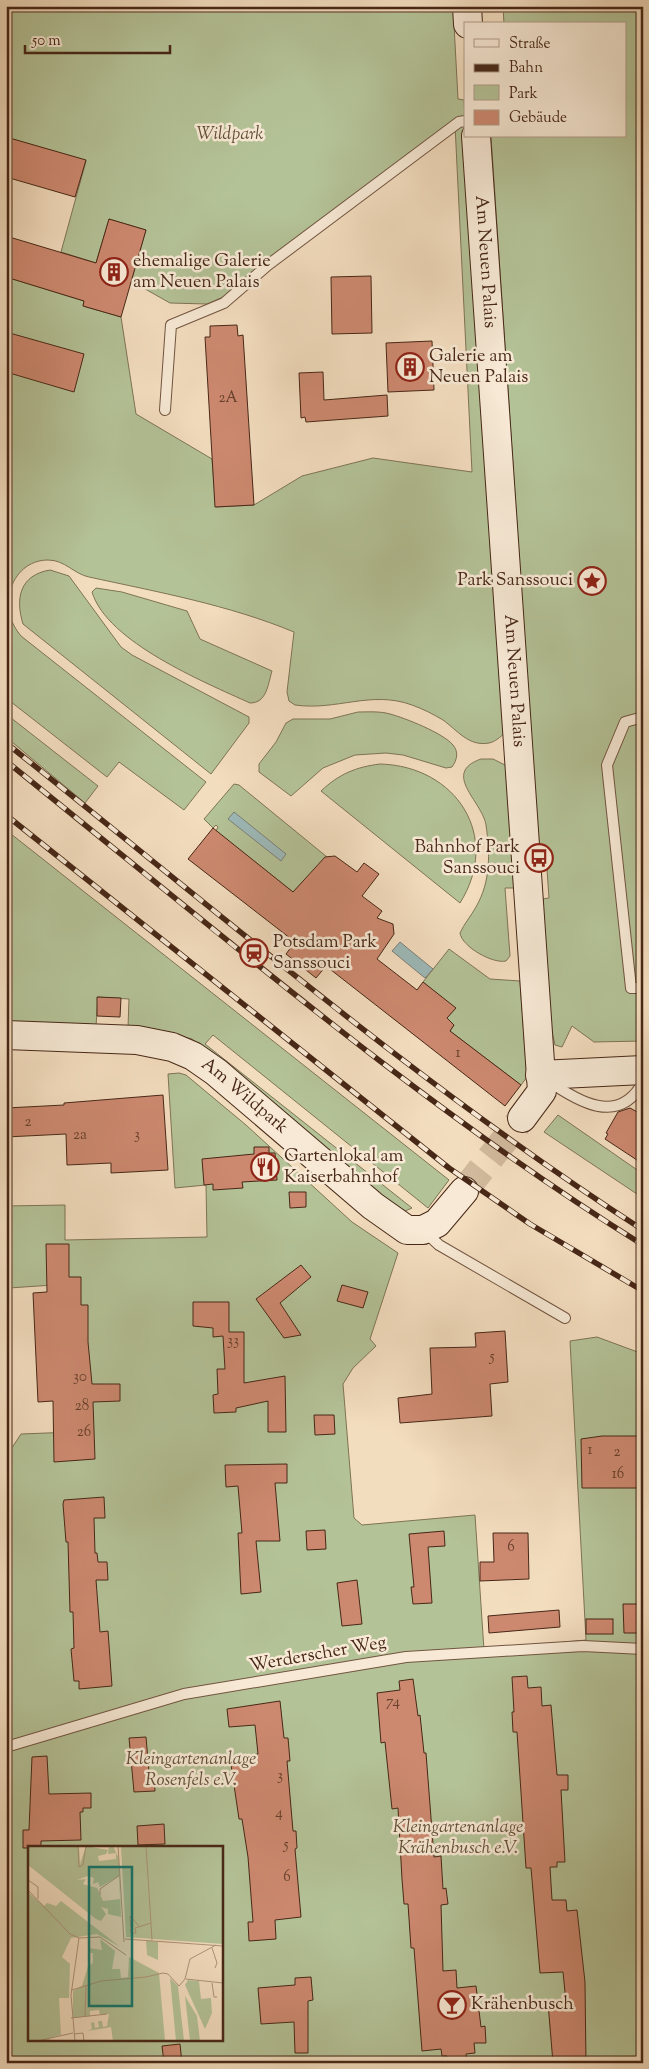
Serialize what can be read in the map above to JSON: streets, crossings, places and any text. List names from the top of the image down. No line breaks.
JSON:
{"streets":{"street":["Am Neuen Palais","Am Wildpark"],"lane":["Werderscher Weg"]},"parks":["Wildpark","Kleingartenanlage Rosenfels e.V.","Kleingartenanlage Krähenbusch e.V."],"places":{"building":["ehemalige Galerie am Neuen Palais","Galerie am Neuen Palais"],"place":["Park Sanssouci"],"bus stop":["Bahnhof Park Sanssouci"],"station":["Potsdam Park Sanssouci"],"restaurant":["Gartenlokal am Kaiserbahnhof"],"bar":["Krähenbusch"]},"house_numbers":["2A","1","2","2a","3","33","5","30","28","26","1","2","16","6","74","3","4","5","6"],"legend":["Straße","Bahn","Park","Gebäude"],"scale_bar":"50 m"}
